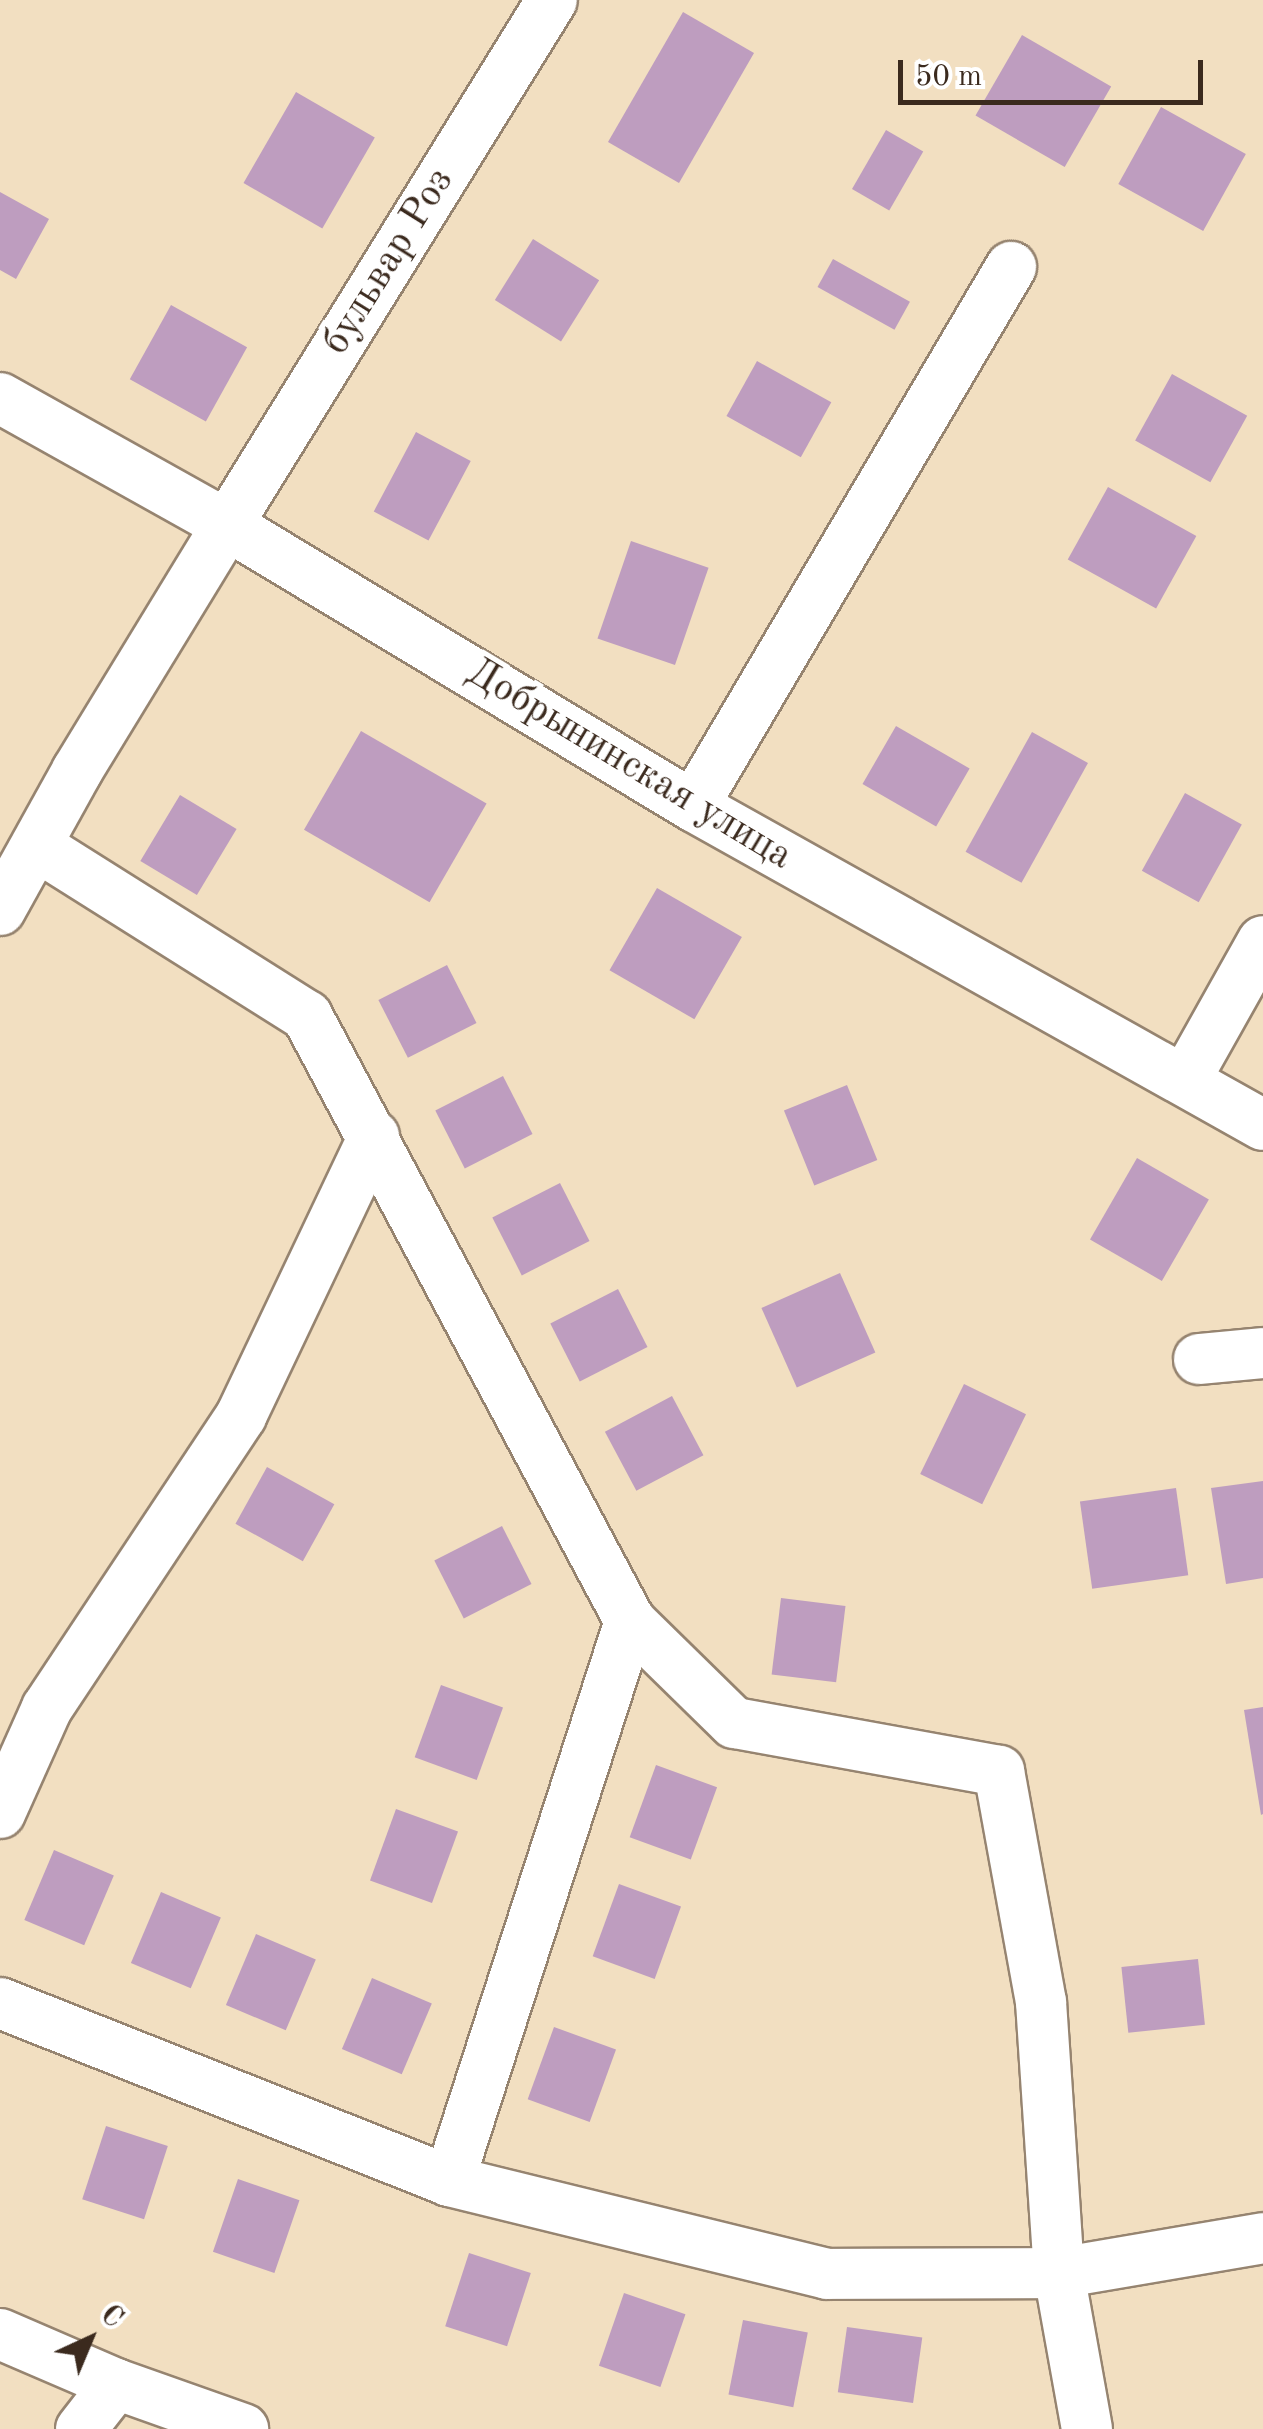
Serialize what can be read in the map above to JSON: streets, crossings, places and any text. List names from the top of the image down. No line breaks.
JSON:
{"streets":{"street":["бульвар Роз","Добрынинская улица"]},"crossings":[["бульвар Роз","Добрынинская улица"]],"scale_bar":"50 m","north":"top right"}
